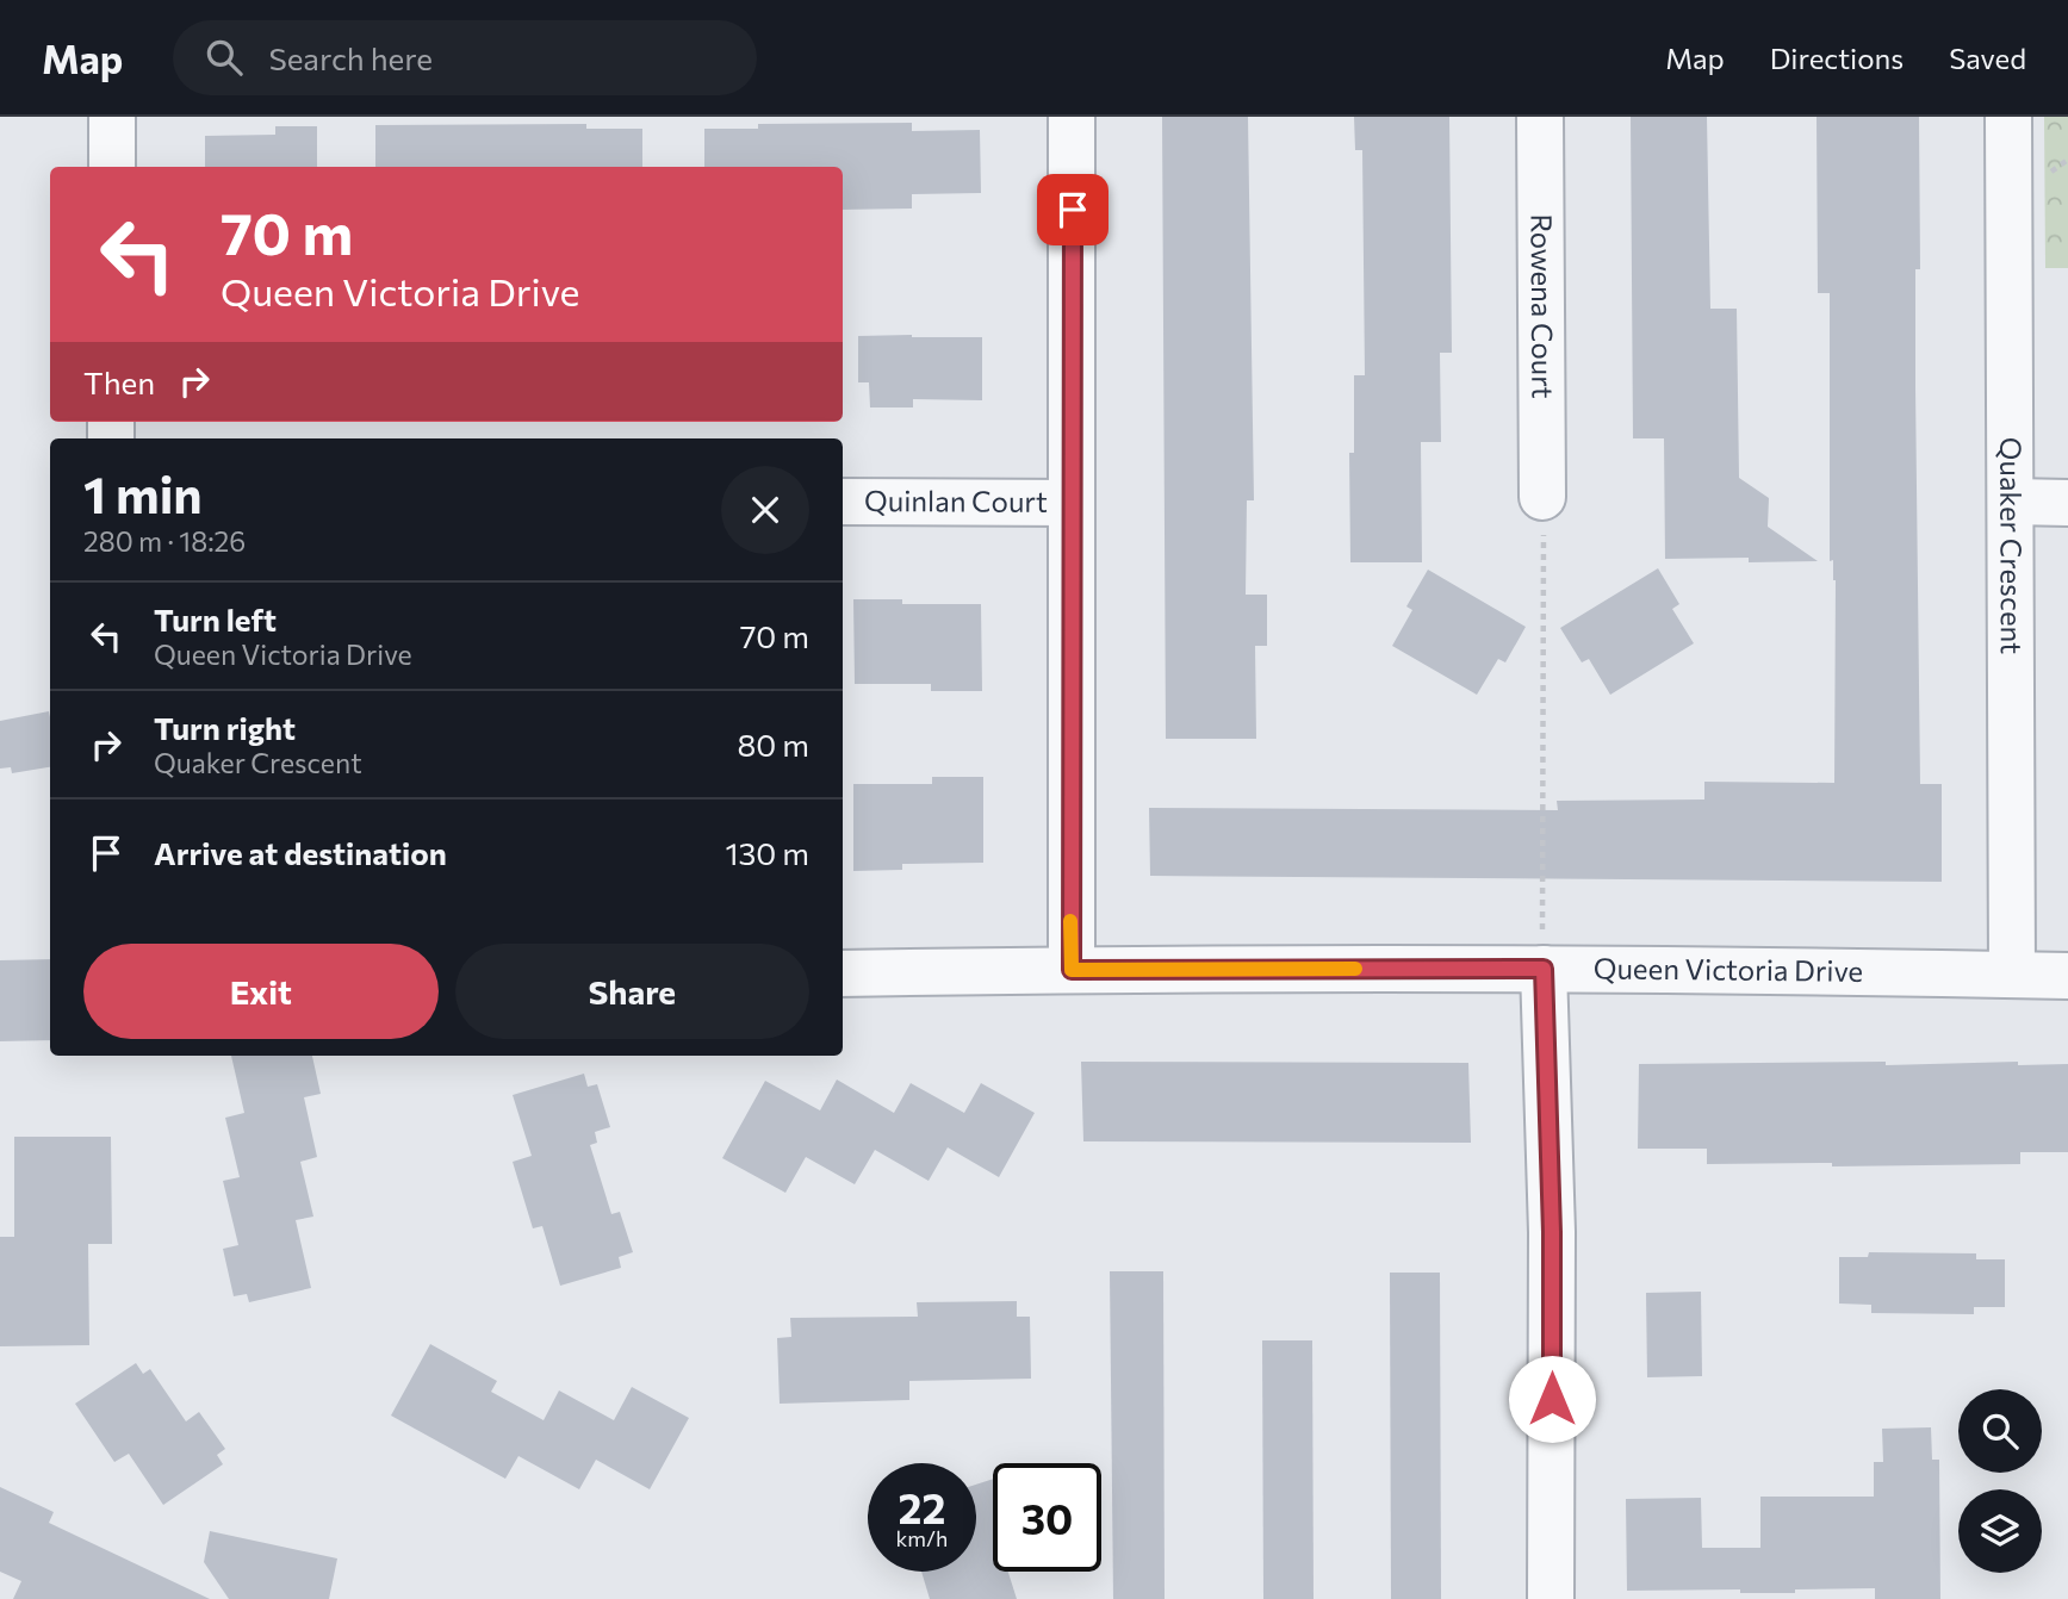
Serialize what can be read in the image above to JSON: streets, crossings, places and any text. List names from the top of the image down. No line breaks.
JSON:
{"streets":{"street":["Rowena Court","Quinlan Court","Quaker Crescent","Queen Victoria Drive"]},"crossings":[["Quaker Crescent","Queen Victoria Drive"]],"page":{"header":"Map","search":"Search here","nav":["Map","Directions","Saved"],"turn":["70 m","Queen Victoria Drive"],"then":"Then","heading":["1 min","280 m · 18:26"],"list":[{"name":"Turn left","note":"Queen Victoria Drive","value":"70 m"},{"name":"Turn right","note":"Quaker Crescent","value":"80 m"},{"name":"Arrive at destination","value":"130 m"}],"buttons":["Exit","Share"],"speed":"22 km/h","limit":"30"}}
